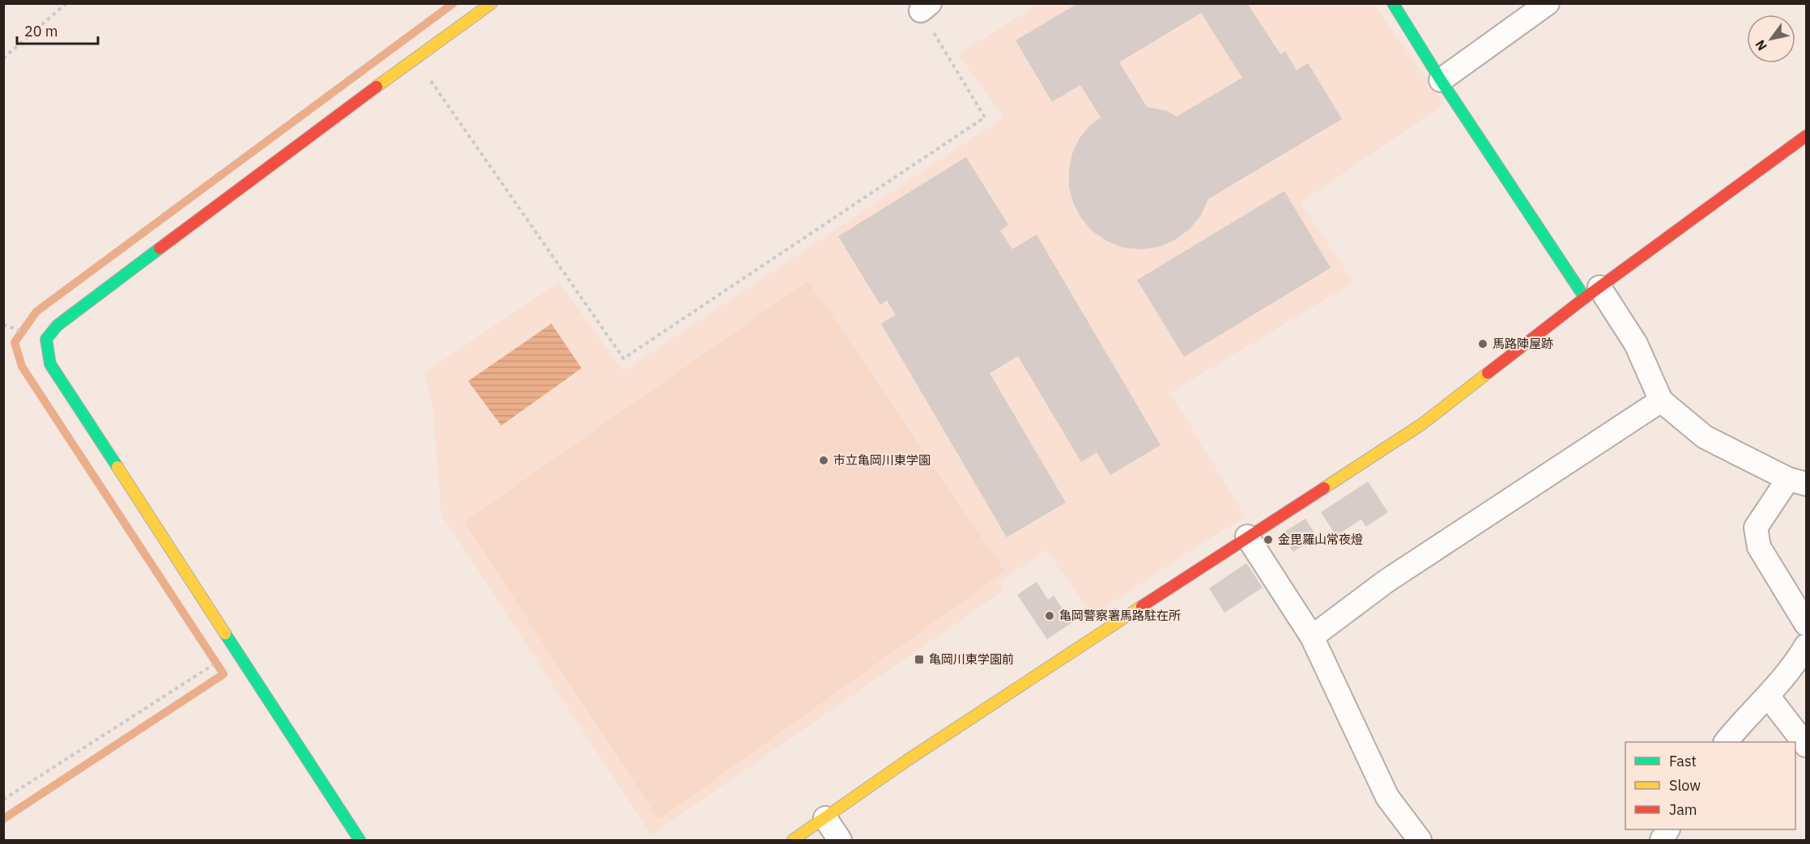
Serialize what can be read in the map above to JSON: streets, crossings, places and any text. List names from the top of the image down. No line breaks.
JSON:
{"places":{"other":["馬路陣屋跡","市立亀岡川東学園","金毘羅山常夜燈","亀岡警察署馬路駐在所"],"transit":["亀岡川東学園前"]},"legend":["Fast","Slow","Jam"],"scale_bar":"20 m","north":"bottom left"}
